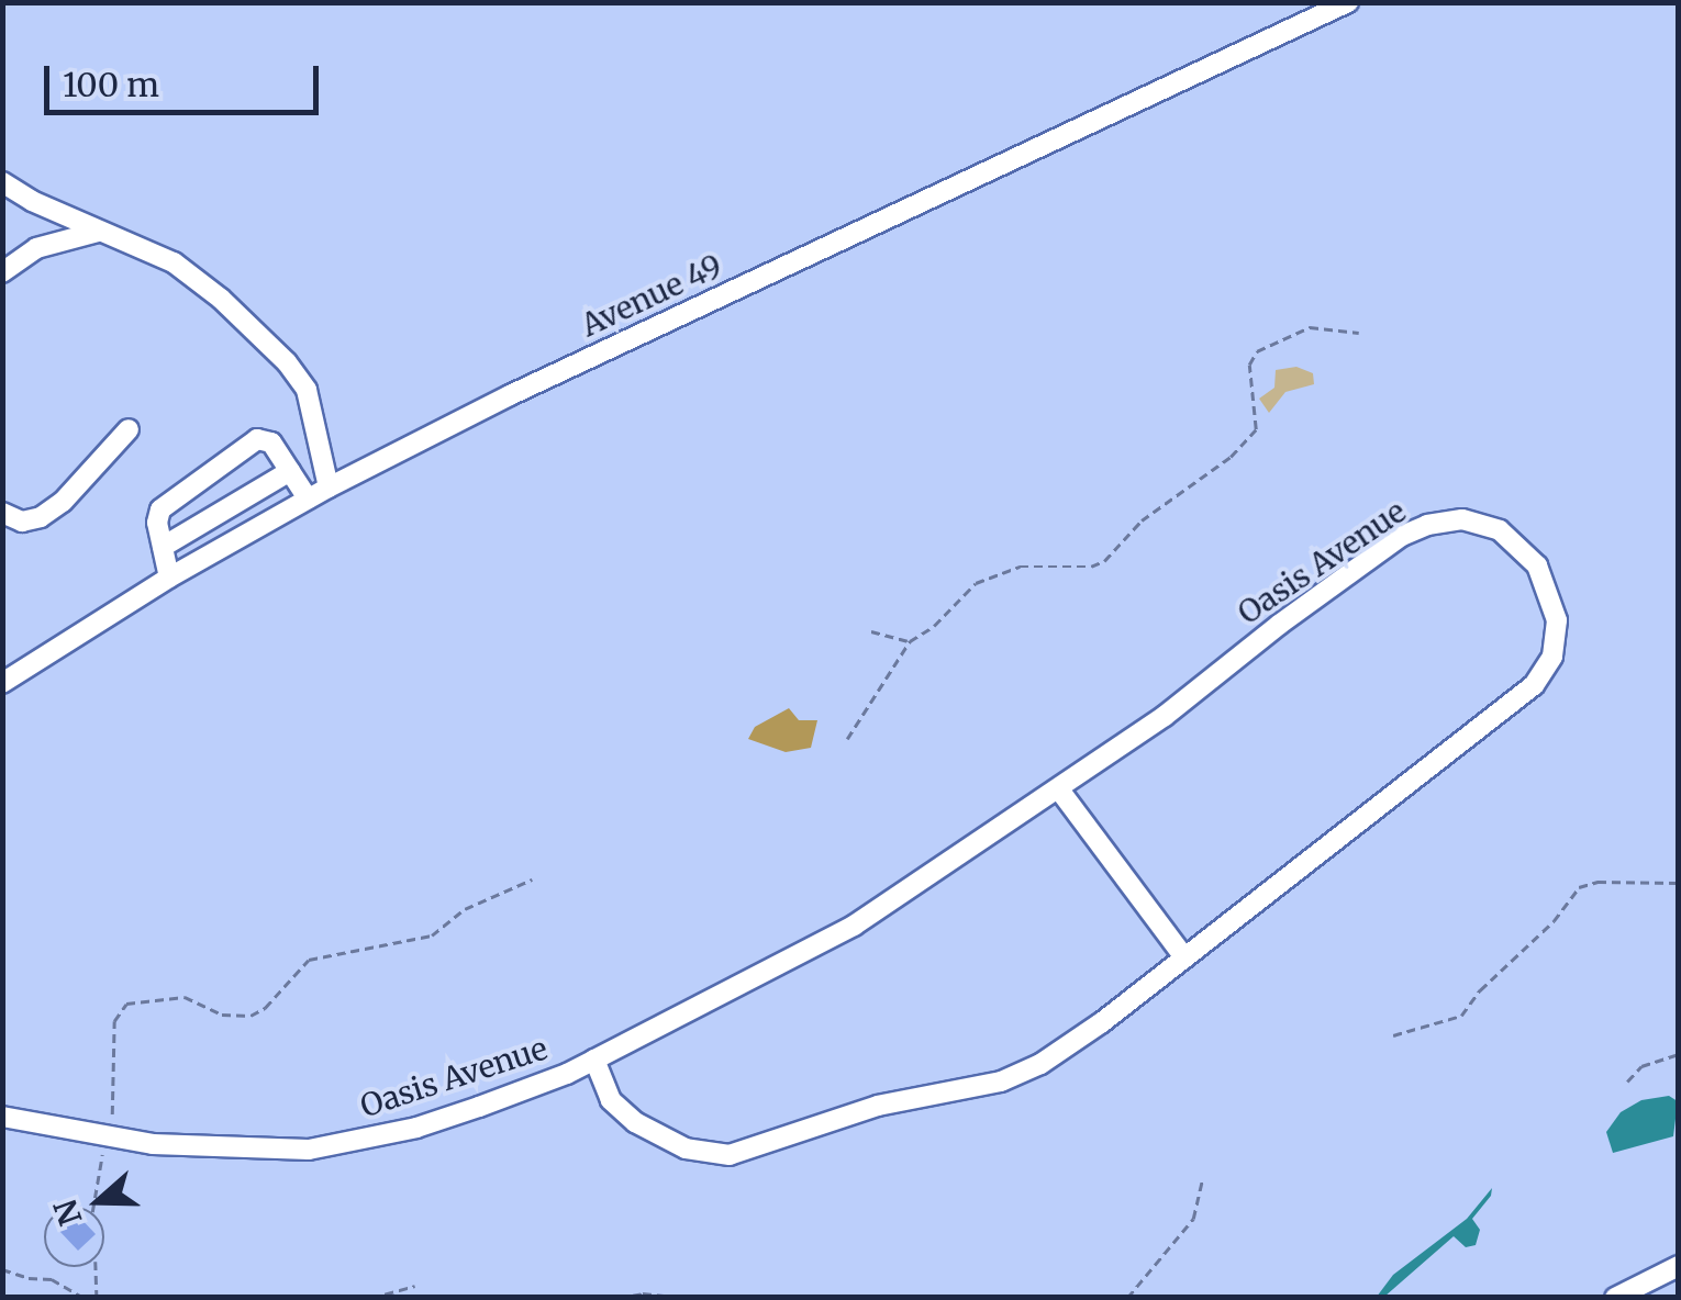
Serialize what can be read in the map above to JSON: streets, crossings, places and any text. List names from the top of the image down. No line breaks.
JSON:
{"streets":{"street":["Avenue 49","Oasis Avenue"]},"scale_bar":"100 m","north":"left"}
